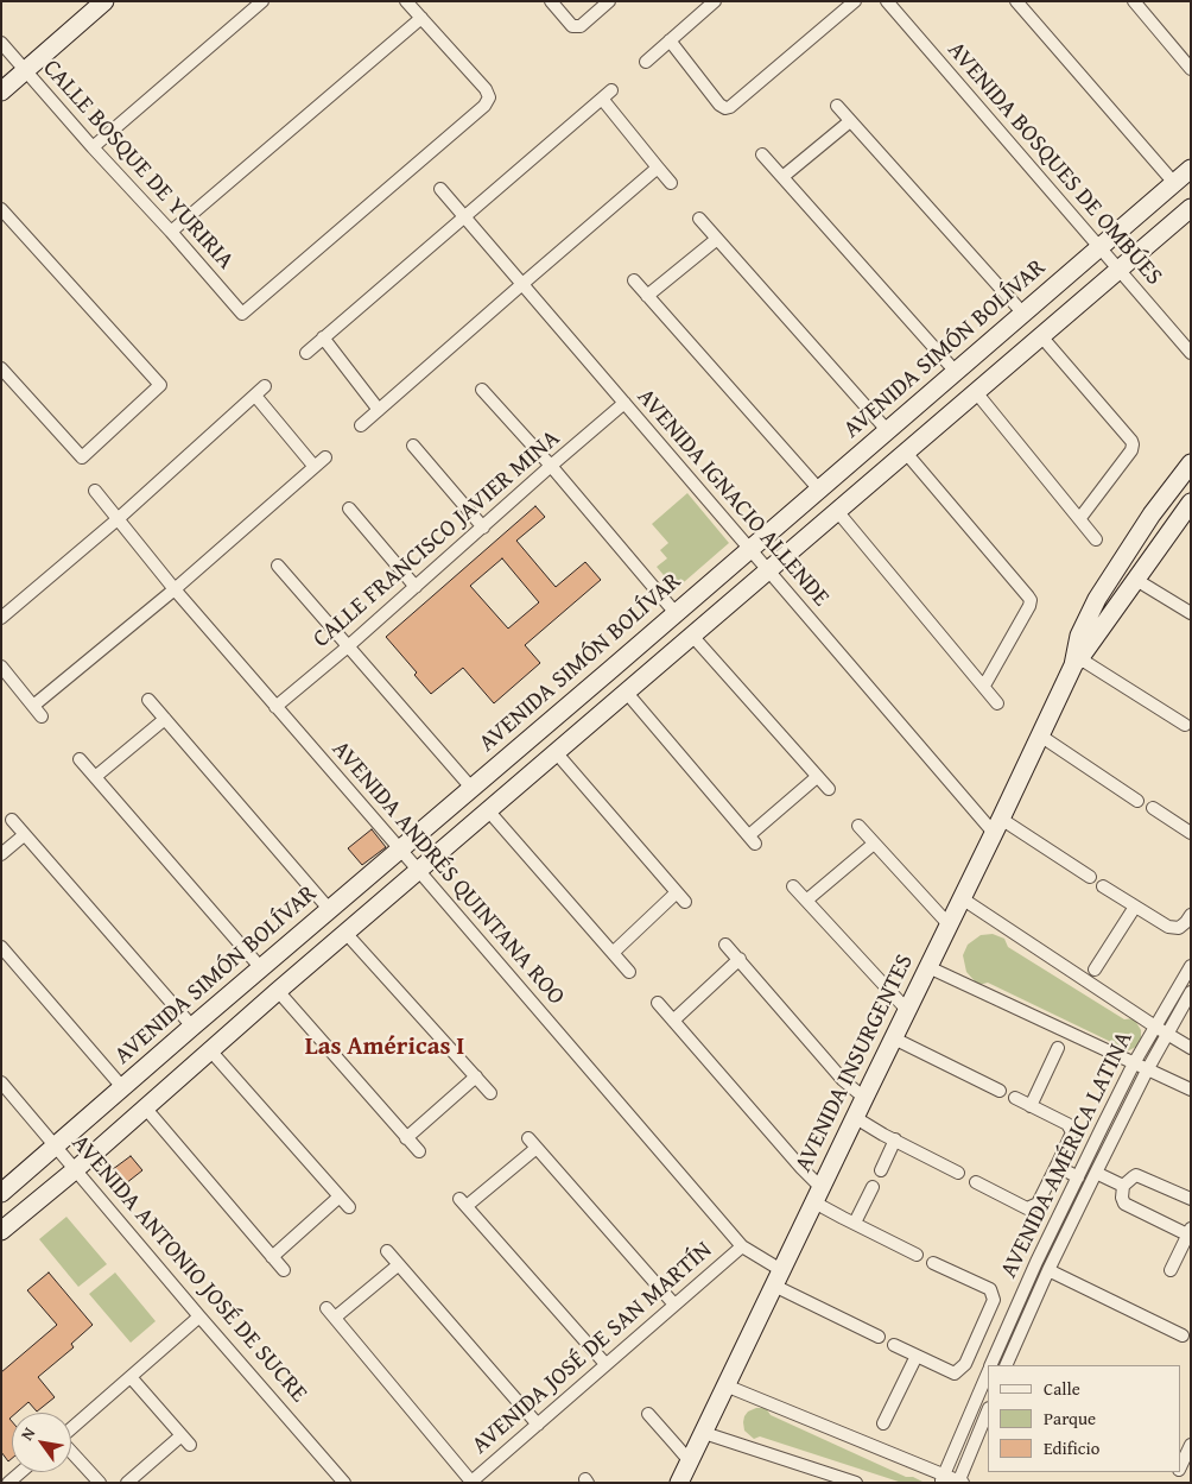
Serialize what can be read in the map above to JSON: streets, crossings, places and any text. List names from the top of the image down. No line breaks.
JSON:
{"streets":{"main road":["AVENIDA SIMÓN BOLÍVAR","AVENIDA INSURGENTES"],"street":["AVENIDA BOSQUES DE OMBÚES","CALLE BOSQUE DE YURIRIA","AVENIDA IGNACIO ALLENDE","CALLE FRANCISCO JAVIER MINA","AVENIDA ANDRÉS QUINTANA ROO","AVENIDA AMÉRICA LATINA","AVENIDA ANTONIO JOSÉ DE SUCRE","AVENIDA JOSÉ DE SAN MARTÍN"]},"crossings":[["AVENIDA BOSQUES DE OMBÚES","AVENIDA SIMÓN BOLÍVAR"],["AVENIDA SIMÓN BOLÍVAR","AVENIDA IGNACIO ALLENDE"],["AVENIDA SIMÓN BOLÍVAR","AVENIDA ANDRÉS QUINTANA ROO"],["AVENIDA SIMÓN BOLÍVAR","AVENIDA ANTONIO JOSÉ DE SUCRE"],["AVENIDA IGNACIO ALLENDE","CALLE FRANCISCO JAVIER MINA"],["AVENIDA IGNACIO ALLENDE","AVENIDA INSURGENTES"],["CALLE FRANCISCO JAVIER MINA","AVENIDA ANDRÉS QUINTANA ROO"],["AVENIDA ANDRÉS QUINTANA ROO","AVENIDA INSURGENTES"],["AVENIDA ANDRÉS QUINTANA ROO","AVENIDA JOSÉ DE SAN MARTÍN"]],"districts":["Las Américas I"],"legend":["Calle","Parque","Edificio"],"north":"top left"}
